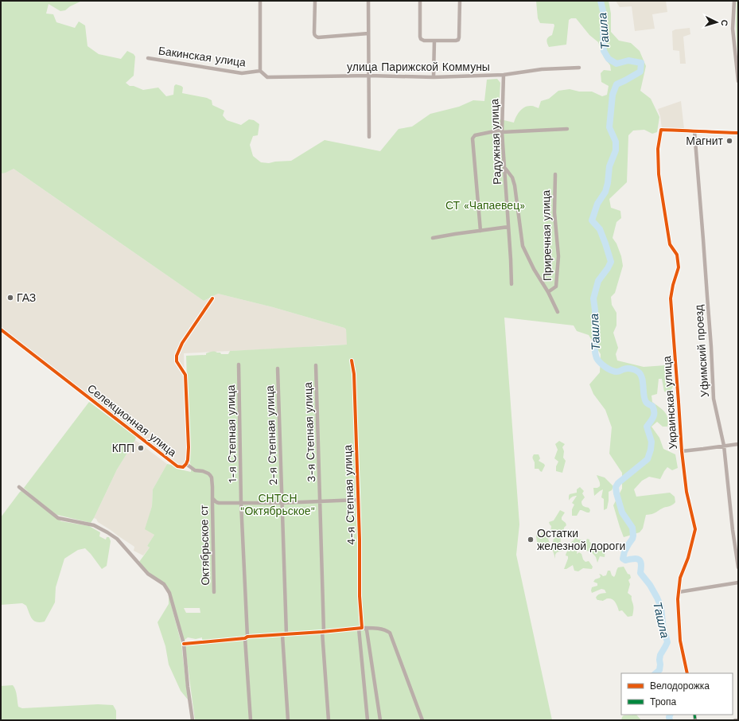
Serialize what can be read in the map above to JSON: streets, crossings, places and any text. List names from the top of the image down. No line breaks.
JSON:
{"streets":{"street":["Бакинская улица","улица Парижской Коммуны","Радужная улица","Приречная улица","Уфимский проезд","Украинская улица","Селекционная улица","3-я Степная улица","1-я Степная улица","2-я Степная улица","4-я Степная улица","Октябрьское ст"]},"crossings":[["Бакинская улица","улица Парижской Коммуны"],["улица Парижской Коммуны","Радужная улица"],["Уфимский проезд","Украинская улица"],["Селекционная улица","Октябрьское ст"],["3-я Степная улица","Октябрьское ст"],["1-я Степная улица","Октябрьское ст"],["2-я Степная улица","Октябрьское ст"],["4-я Степная улица","Октябрьское ст"]],"water":["Ташла"],"parks":["СТ «Чапаевец»","СНТСН \"Октябрьское\""],"places":["Магнит","ГАЗ","КПП","Остатки железной дороги"],"legend":["Велодорожка","Тропа"],"north":"right"}
